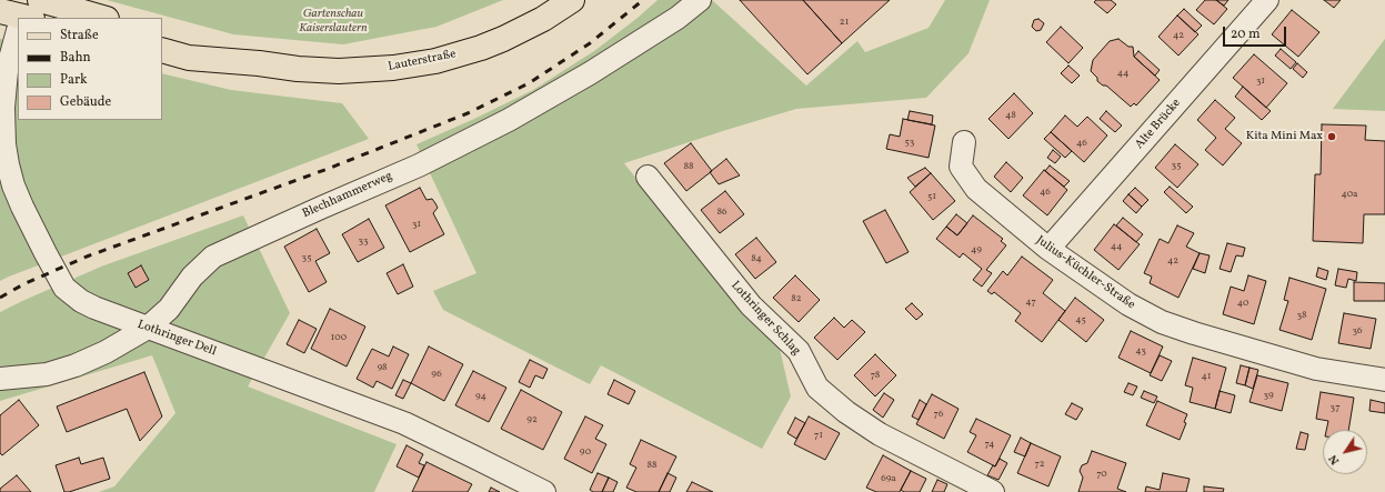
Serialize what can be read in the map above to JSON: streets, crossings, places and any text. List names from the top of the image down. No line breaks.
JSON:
{"streets":{"main road":["Lauterstraße"],"street":["Alte Brücke","Blechhammerweg","Julius-Küchler-Straße","Lothringer Schlag","Lothringer Dell"]},"crossings":[["Alte Brücke","Julius-Küchler-Straße"],["Blechhammerweg","Lothringer Dell"]],"parks":["Gartenschau Kaiserslautern"],"places":["Kita Mini Max"],"house_numbers":["21","42","44","31","48","53","46","35","88","46","40a","51","86","31","33","44","49","35","84","42","82","47","40","38","45","36","100","43","98","96","78","41","39","94","37","76","92","71","74","90","72","88","70","69a"],"legend":["Straße","Bahn","Park","Gebäude"],"scale_bar":"20 m","north":"bottom left"}
